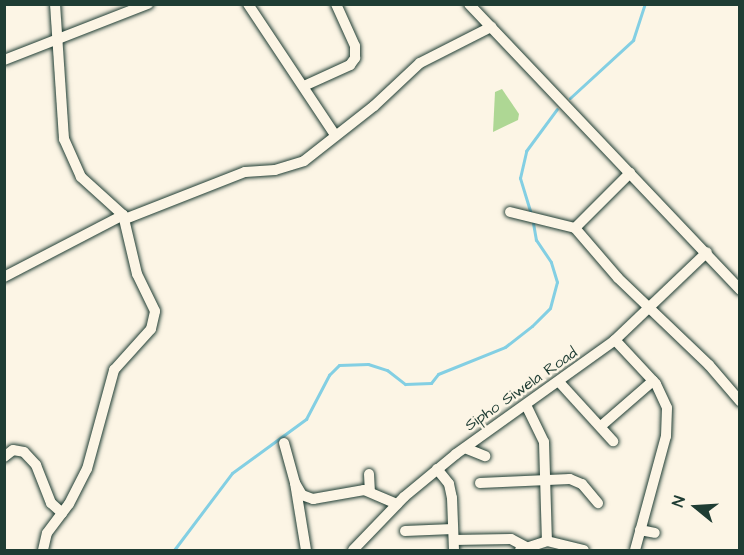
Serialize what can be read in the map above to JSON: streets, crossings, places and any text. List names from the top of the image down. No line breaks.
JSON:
{"streets":{"street":["Sipho Siwela Road"]},"north":"left"}
